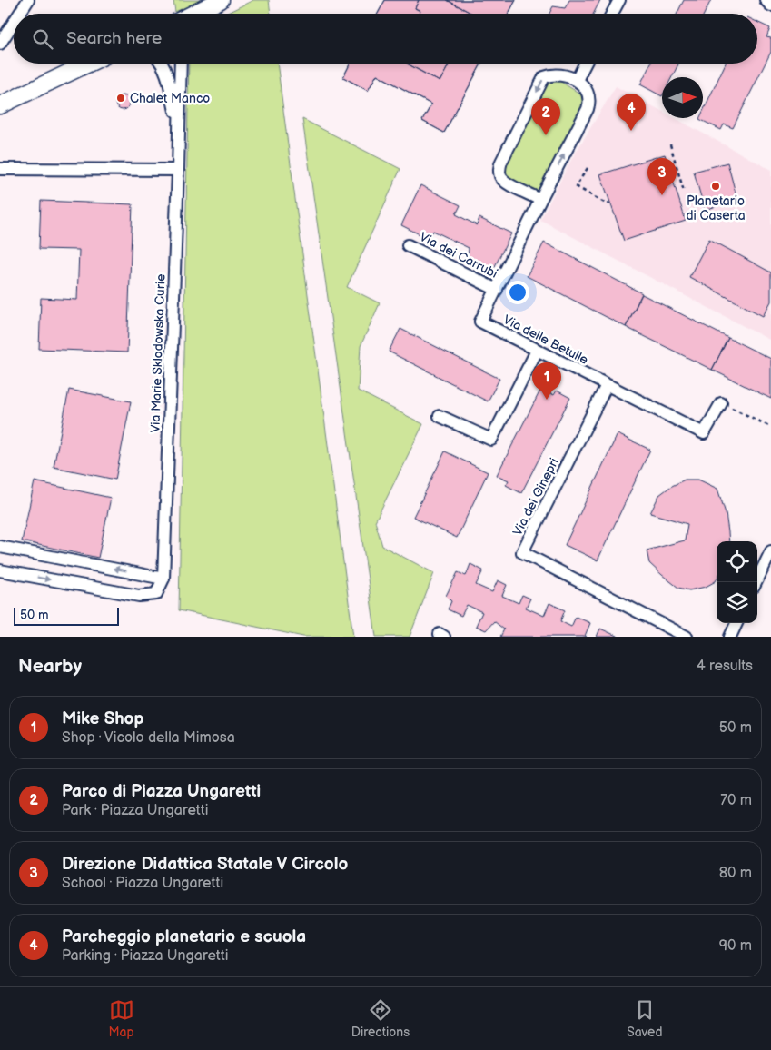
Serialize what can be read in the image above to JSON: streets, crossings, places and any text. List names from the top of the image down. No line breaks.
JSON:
{"streets":{"street":["Via dei Carrubi","Via delle Betulle","Via Marie Sklodowska Curie","Via dei Ginepri"]},"crossings":[["Via dei Carrubi","Via delle Betulle"],["Via delle Betulle","Via dei Ginepri"]],"places":["Chalet Manco","Planetario di Caserta"],"scale_bar":"50 m","north":"right","page":{"search":"Search here","pins":["4","2","3","1"],"scale":"50 m","heading":["Nearby","4 results"],"list":[{"mark":"1","name":"Mike Shop","note":"Shop · Vicolo della Mimosa","value":"50 m"},{"mark":"2","name":"Parco di Piazza Ungaretti","note":"Park · Piazza Ungaretti","value":"70 m"},{"mark":"3","name":"Direzione Didattica Statale V Circolo","note":"School · Piazza Ungaretti","value":"80 m"},{"mark":"4","name":"Parcheggio planetario e scuola","note":"Parking · Piazza Ungaretti","value":"90 m"}],"nav":["Map","Directions","Saved"]}}
